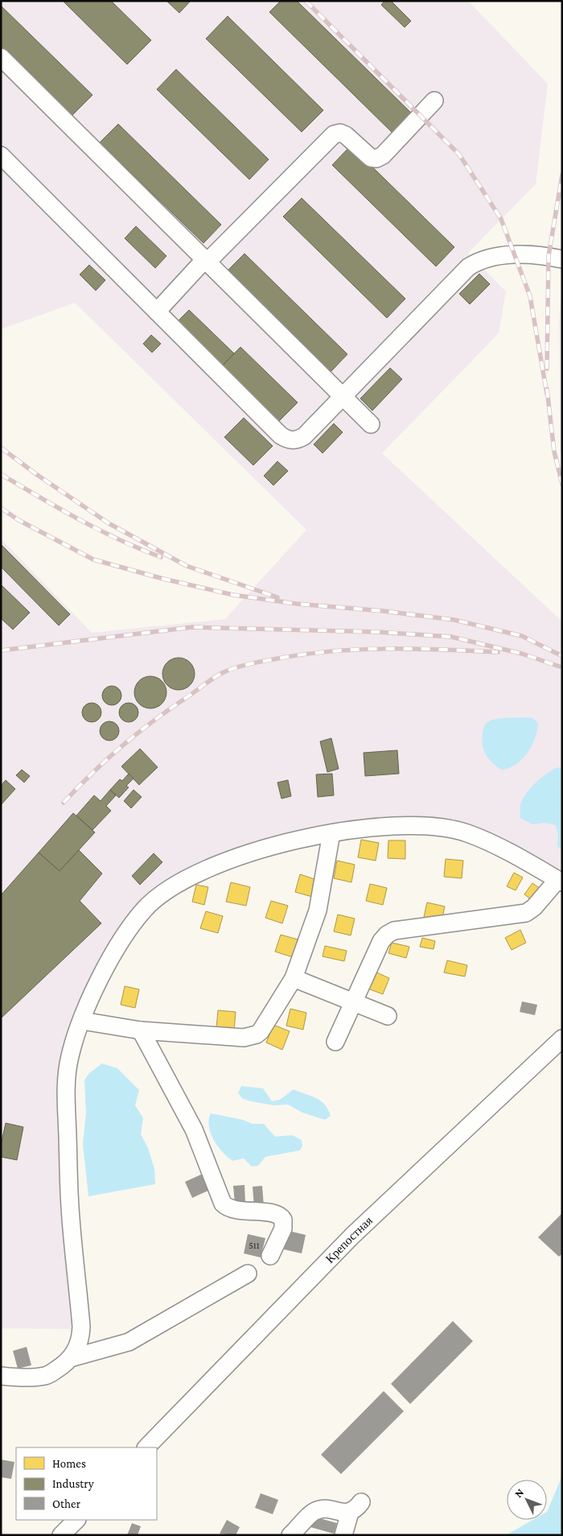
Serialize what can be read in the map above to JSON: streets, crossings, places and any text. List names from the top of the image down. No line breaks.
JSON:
{"streets":{"street":["Крепостная"]},"house_numbers":["511"],"legend":["Homes","Industry","Other"],"north":"top left"}
